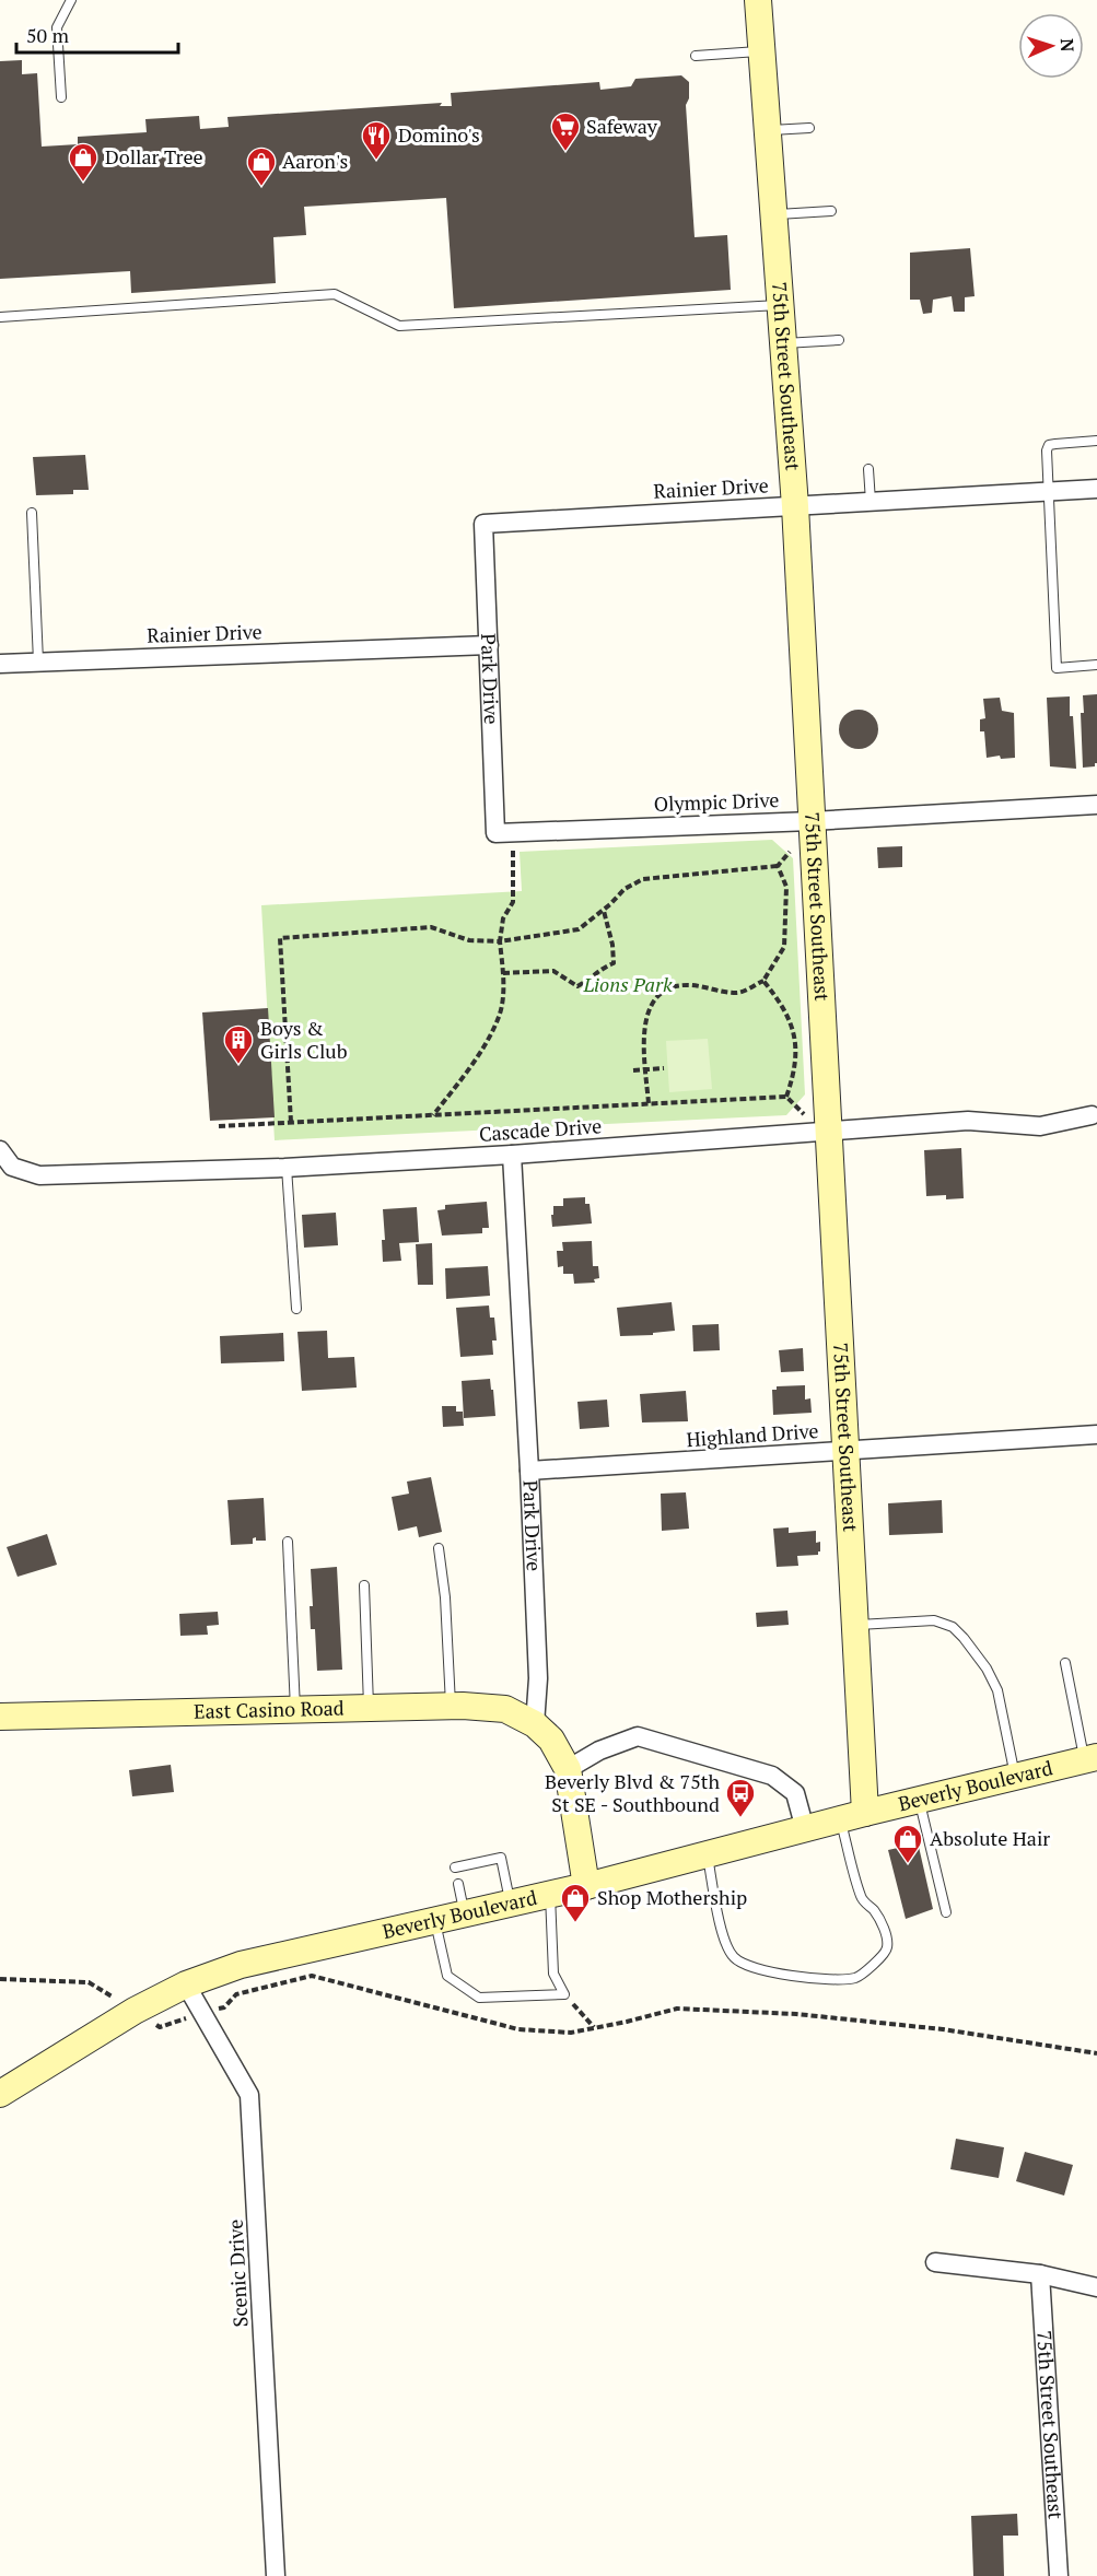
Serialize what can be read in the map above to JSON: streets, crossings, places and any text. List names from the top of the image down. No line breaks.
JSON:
{"streets":{"street":["75th Street Southeast","Rainier Drive","Park Drive","Olympic Drive","Cascade Drive","Highland Drive","East Casino Road","Beverly Boulevard","Scenic Drive"]},"crossings":[["75th Street Southeast","Rainier Drive"],["75th Street Southeast","Olympic Drive"],["75th Street Southeast","Cascade Drive"],["75th Street Southeast","Highland Drive"],["75th Street Southeast","Beverly Boulevard"],["Rainier Drive","Park Drive"],["Park Drive","Olympic Drive"],["Park Drive","Cascade Drive"],["Park Drive","Highland Drive"],["Park Drive","East Casino Road"],["Beverly Boulevard","Scenic Drive"]],"parks":["Lions Park"],"places":{"supermarket":["Safeway"],"restaurant":["Domino's"],"shop":["Dollar Tree","Aaron's","Absolute Hair","Shop Mothership"],"building":["Boys & Girls Club"],"bus stop":["Beverly Blvd & 75th St SE - Southbound"]},"scale_bar":"50 m","north":"right"}
